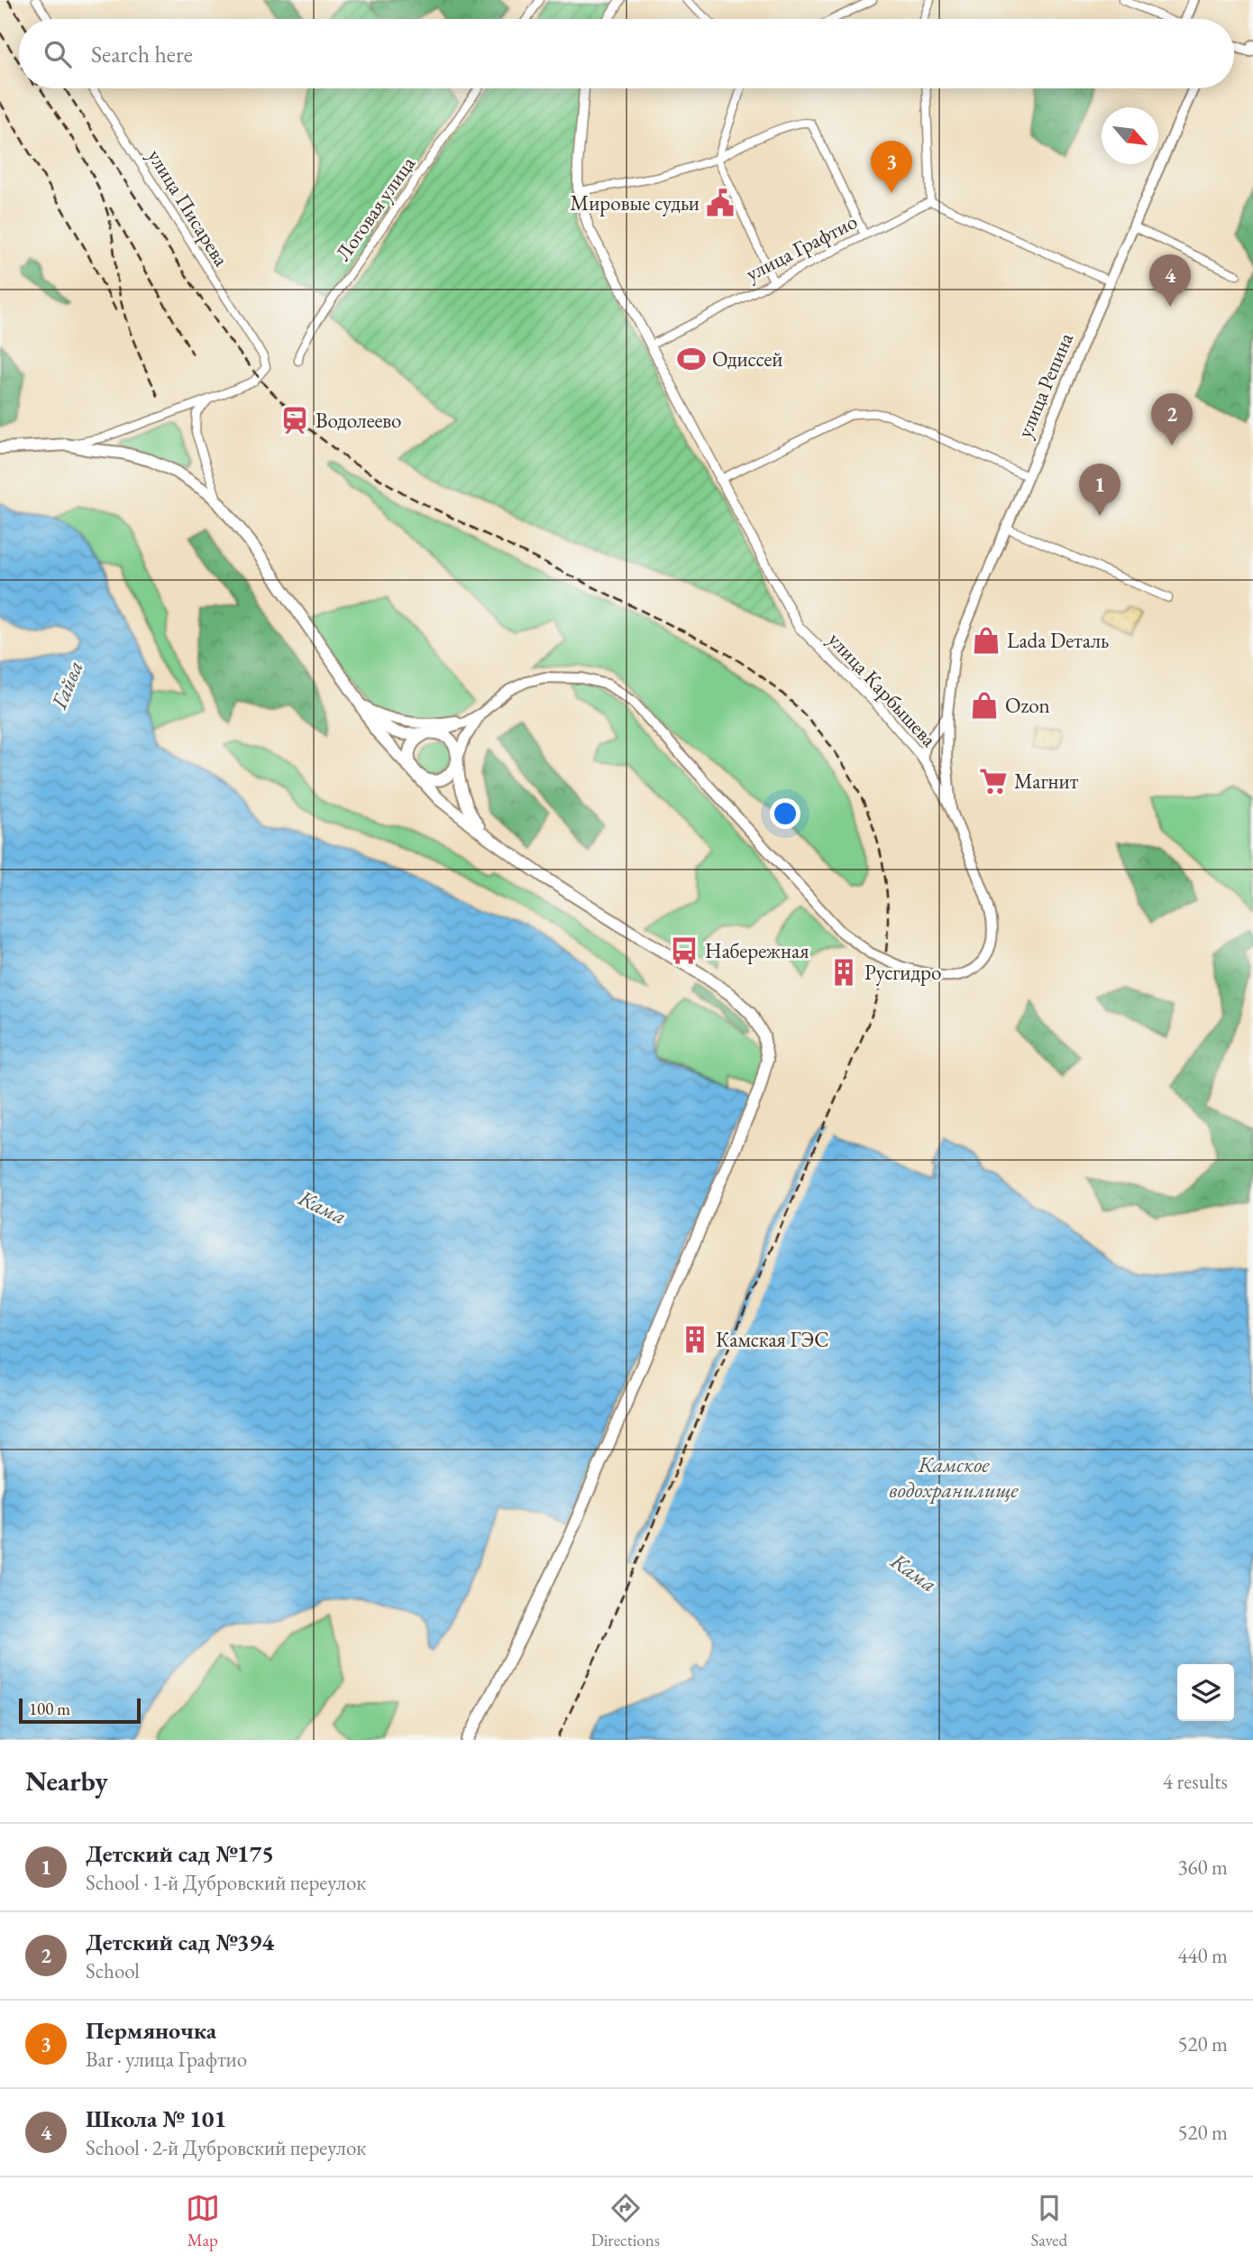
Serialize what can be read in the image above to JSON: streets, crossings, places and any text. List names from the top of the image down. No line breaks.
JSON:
{"streets":{"main road":["улица Репина","улица Карбышева"],"street":["улица Писарева","Логовая улица","улица Графтио"]},"crossings":[["улица Графтио","улица Карбышева"],["улица Репина","улица Карбышева"]],"water":["Гайва","Кама","Камское водохранилище"],"places":{"public building":["Мировые судьи"],"sports":["Одиссей"],"station":["Водолеево"],"shop":["Lada Dеталь","Ozon"],"supermarket":["Магнит"],"bus stop":["Набережная"],"building":["Русгидро","Камская ГЭС"]},"scale_bar":"100 m","north":"bottom right","page":{"search":"Search here","pins":["3","4","2","1"],"scale":"100 m","heading":["Nearby","4 results"],"list":[{"mark":"1","name":"Детский сад №175","note":"School · 1-й Дубровский переулок","value":"360 m"},{"mark":"2","name":"Детский сад №394","note":"School","value":"440 m"},{"mark":"3","name":"Пермяночка","note":"Bar · улица Графтио","value":"520 m"},{"mark":"4","name":"Школа № 101","note":"School · 2-й Дубровский переулок","value":"520 m"}],"nav":["Map","Directions","Saved"]}}
